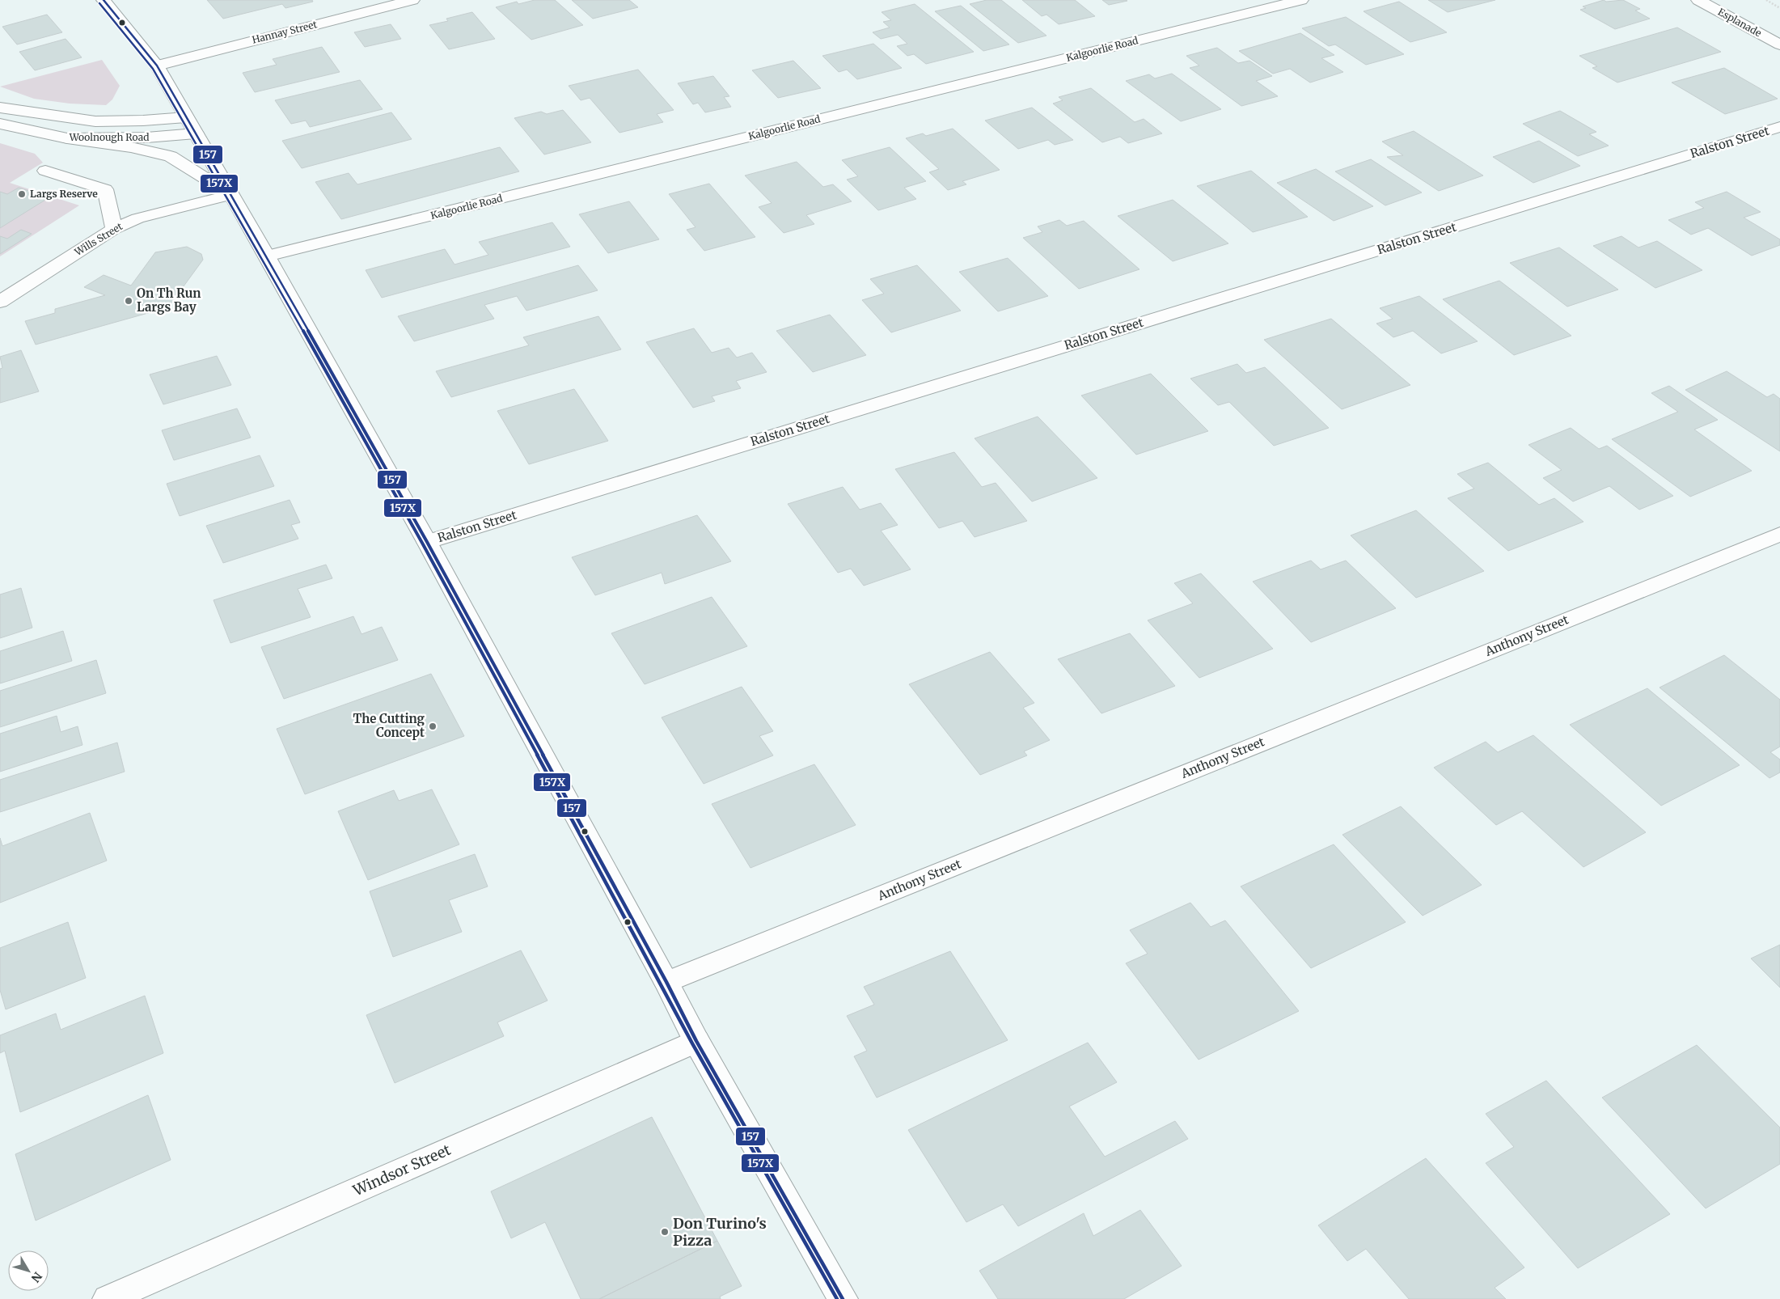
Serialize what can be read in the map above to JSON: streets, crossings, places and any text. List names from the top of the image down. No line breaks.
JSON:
{"streets":{"street":["Esplanade","Hannay Street","Kalgoorlie Road","Woolnough Road","Ralston Street","Wills Street","Anthony Street","Windsor Street"]},"places":["Largs Reserve","On Th Run Largs Bay","The Cutting Concept","Don Turino's Pizza"],"lines":["transit line 157","transit line 157X"],"north":"bottom right"}
